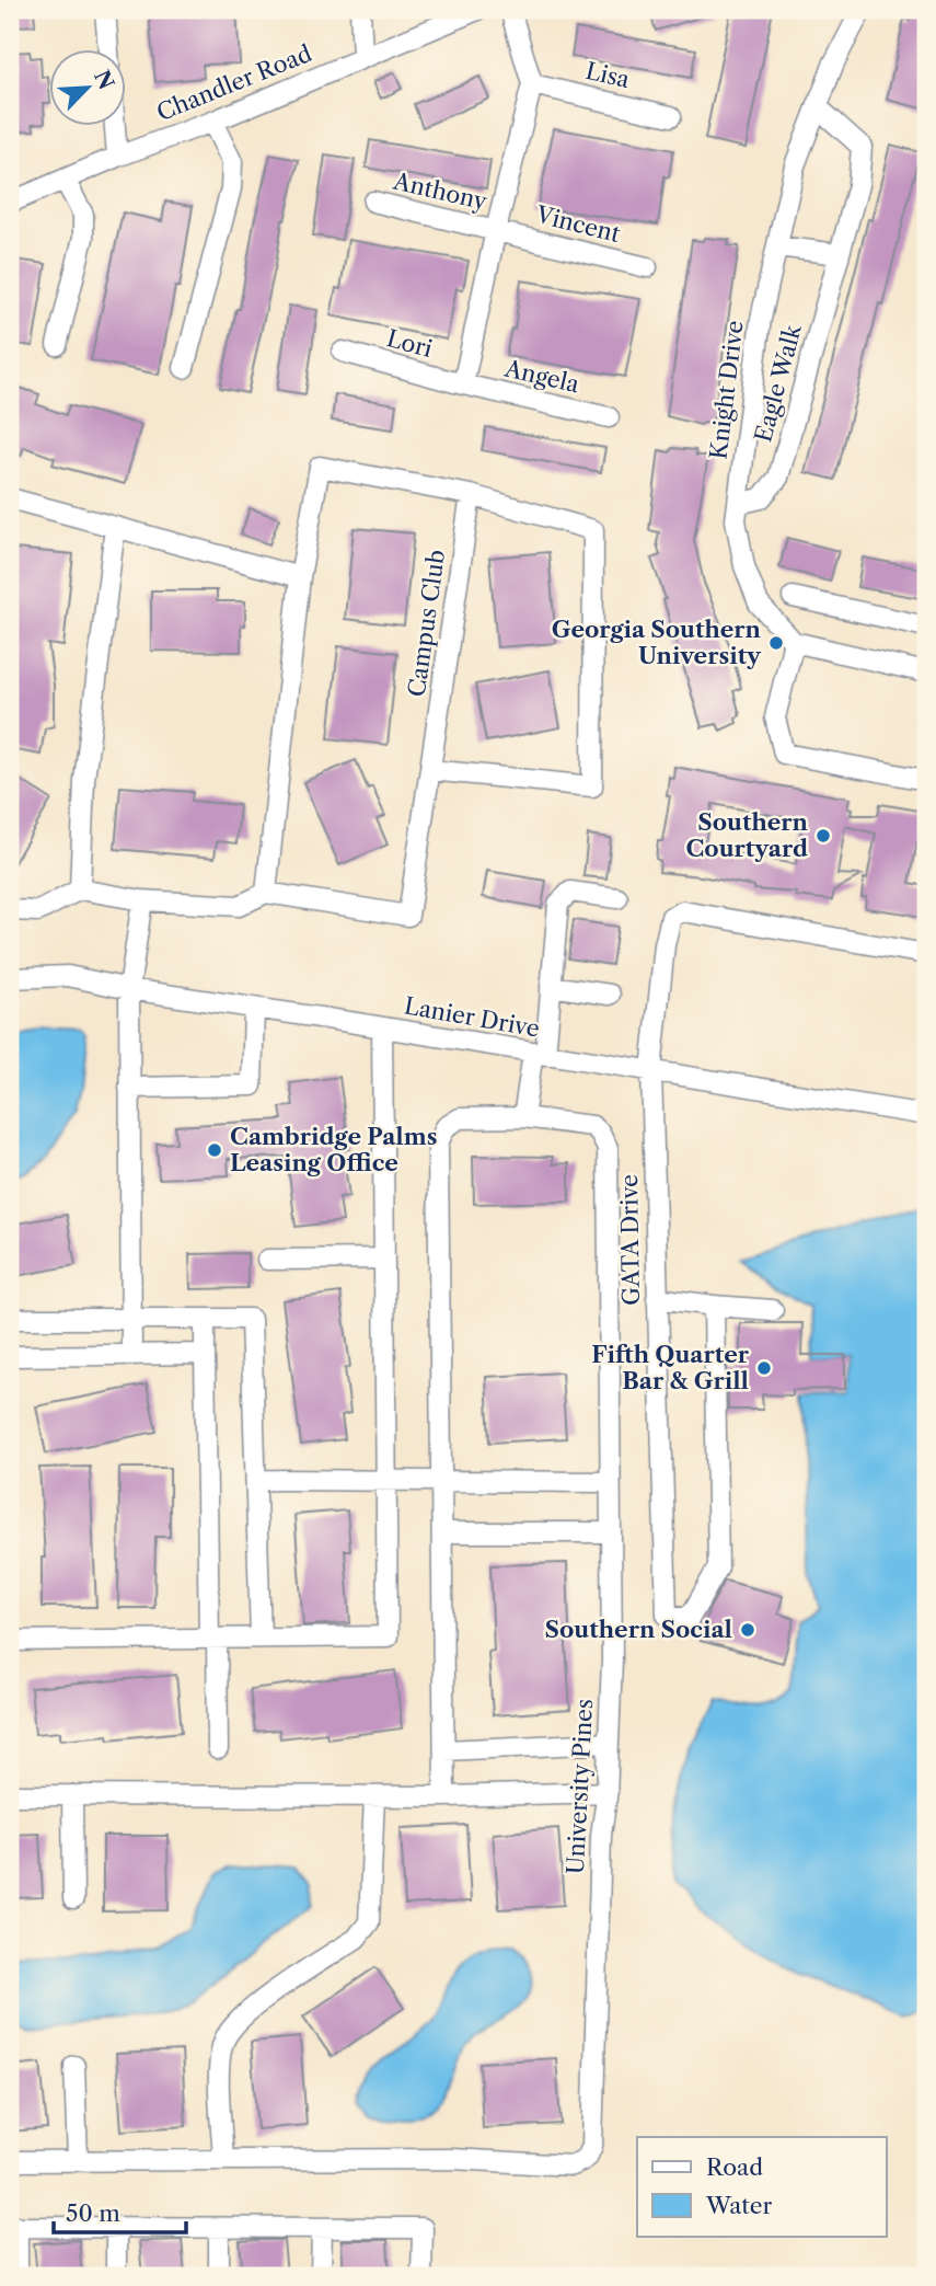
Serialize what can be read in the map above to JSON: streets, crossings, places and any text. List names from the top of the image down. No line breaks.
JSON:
{"streets":{"street":["Lisa","Chandler Road","Anthony","Vincent","Lori","Angela","Eagle Walk","Knight Drive","Campus Club","Lanier Drive","GATA Drive","University Pines"]},"crossings":[["Anthony","Vincent"],["Lori","Angela"],["Eagle Walk","Knight Drive"],["Lanier Drive","GATA Drive"]],"places":["Georgia Southern University","Southern Courtyard","Cambridge Palms Leasing Office","Fifth Quarter Bar & Grill","Southern Social"],"legend":["Road","Water"],"scale_bar":"50 m","north":"top right"}
